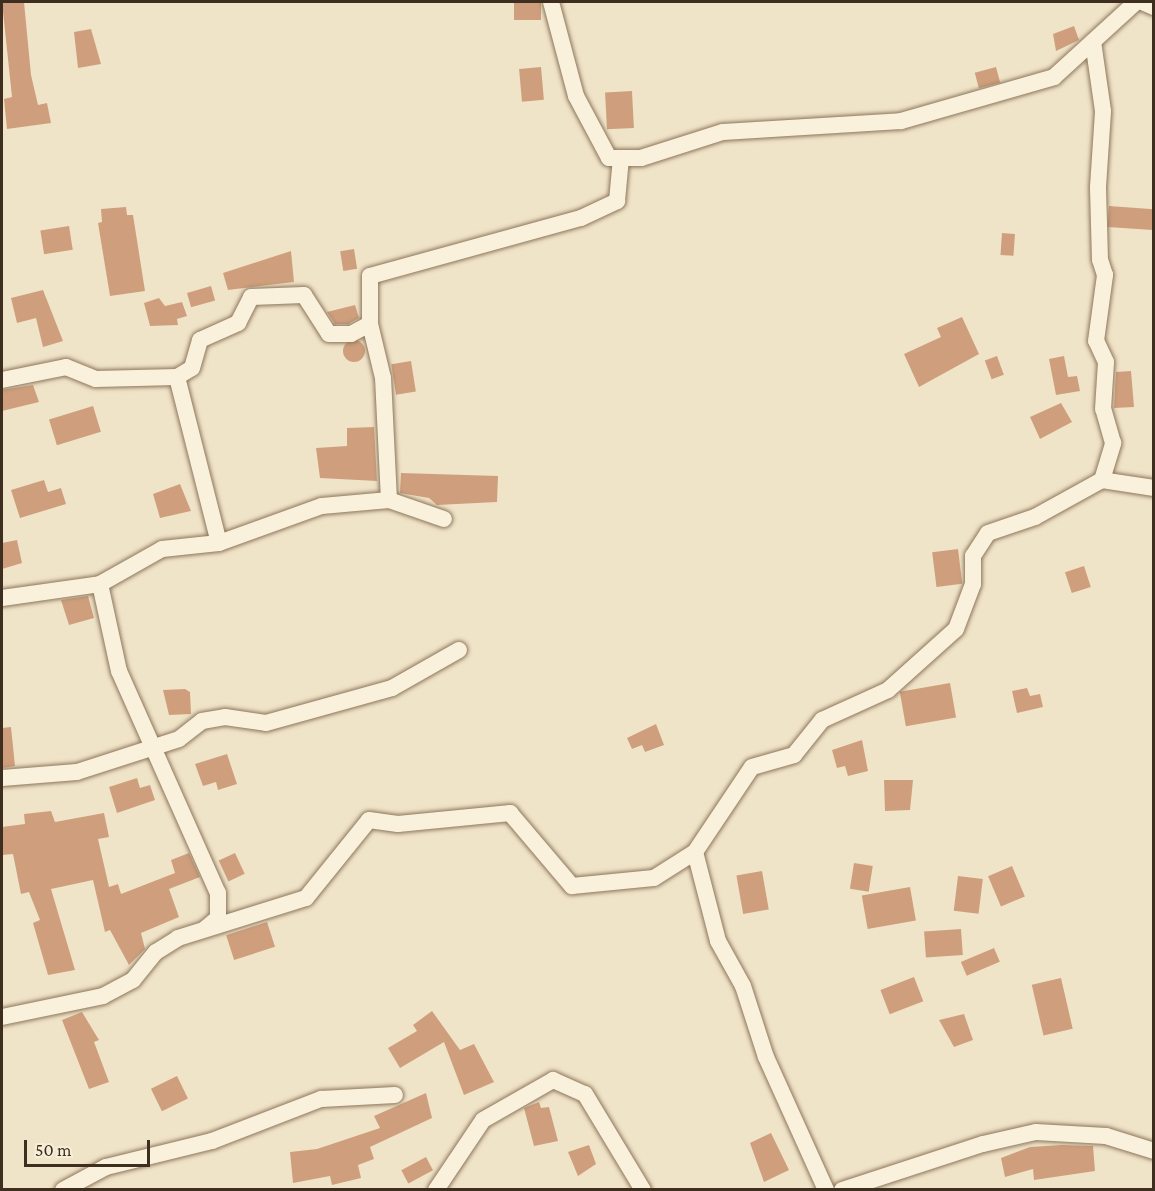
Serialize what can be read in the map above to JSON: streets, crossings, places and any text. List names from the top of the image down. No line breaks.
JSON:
{"scale_bar":"50 m"}
